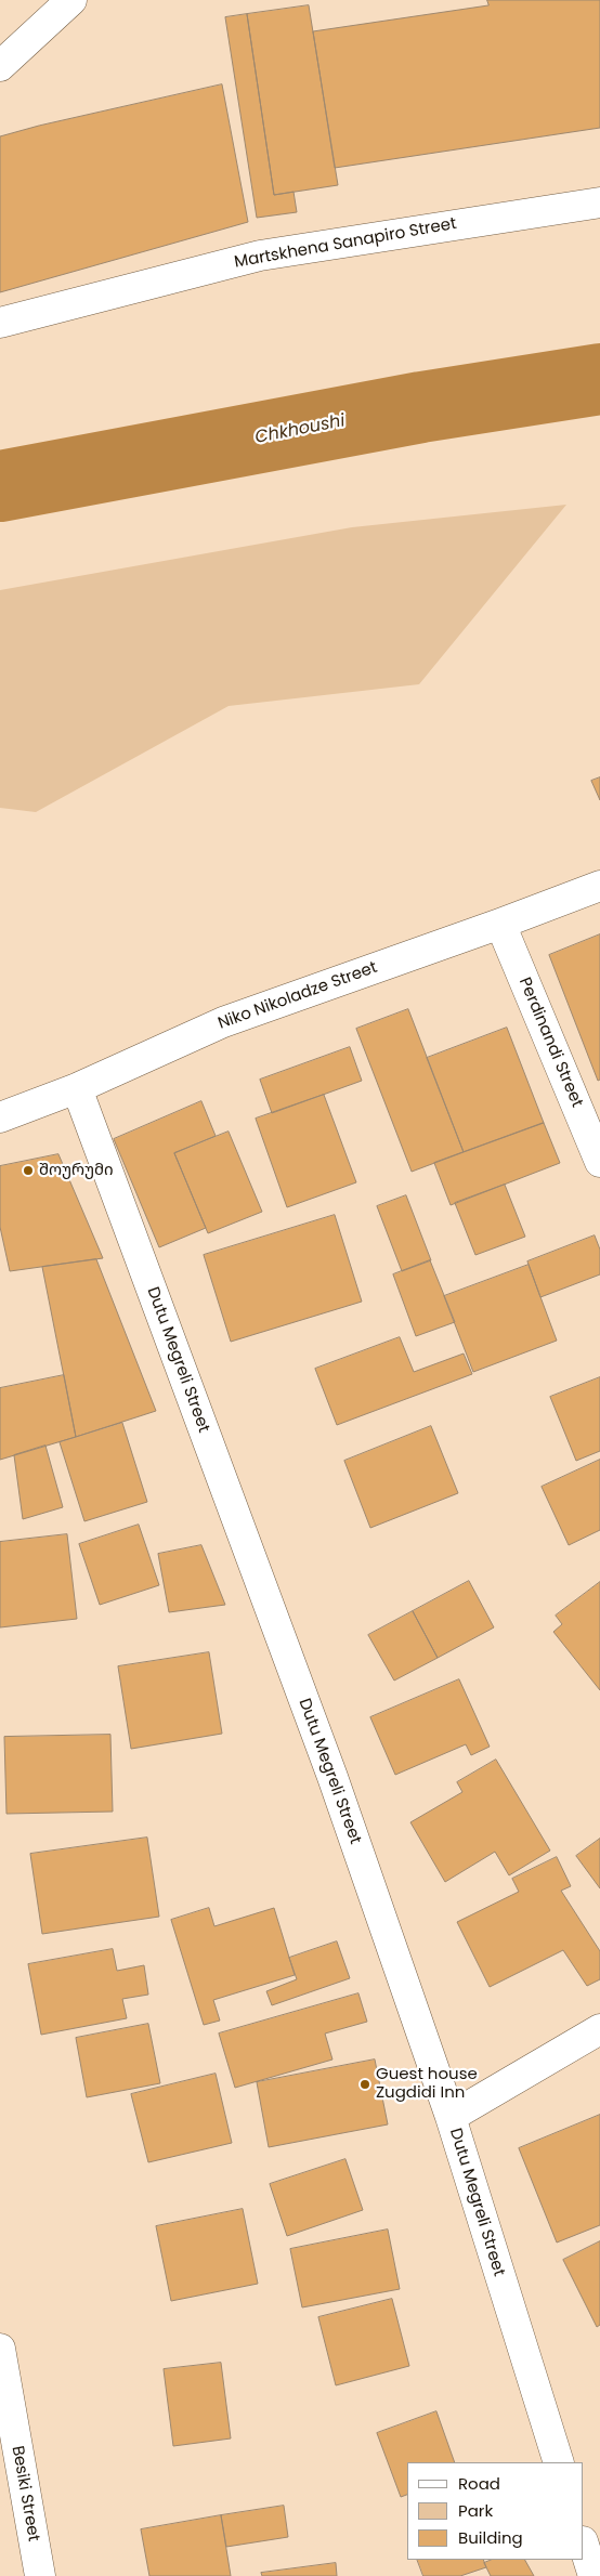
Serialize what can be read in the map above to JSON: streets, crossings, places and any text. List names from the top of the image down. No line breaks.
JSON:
{"streets":{"street":["Martskhena Sanapiro Street","Niko Nikoladze Street","Perdinandi Street","Dutu Megreli Street","Besiki Street"]},"crossings":[["Niko Nikoladze Street","Perdinandi Street"],["Niko Nikoladze Street","Dutu Megreli Street"]],"water":["Chkhoushi"],"places":["შოურუმი","Guest house Zugdidi Inn"],"legend":["Road","Park","Building"]}
